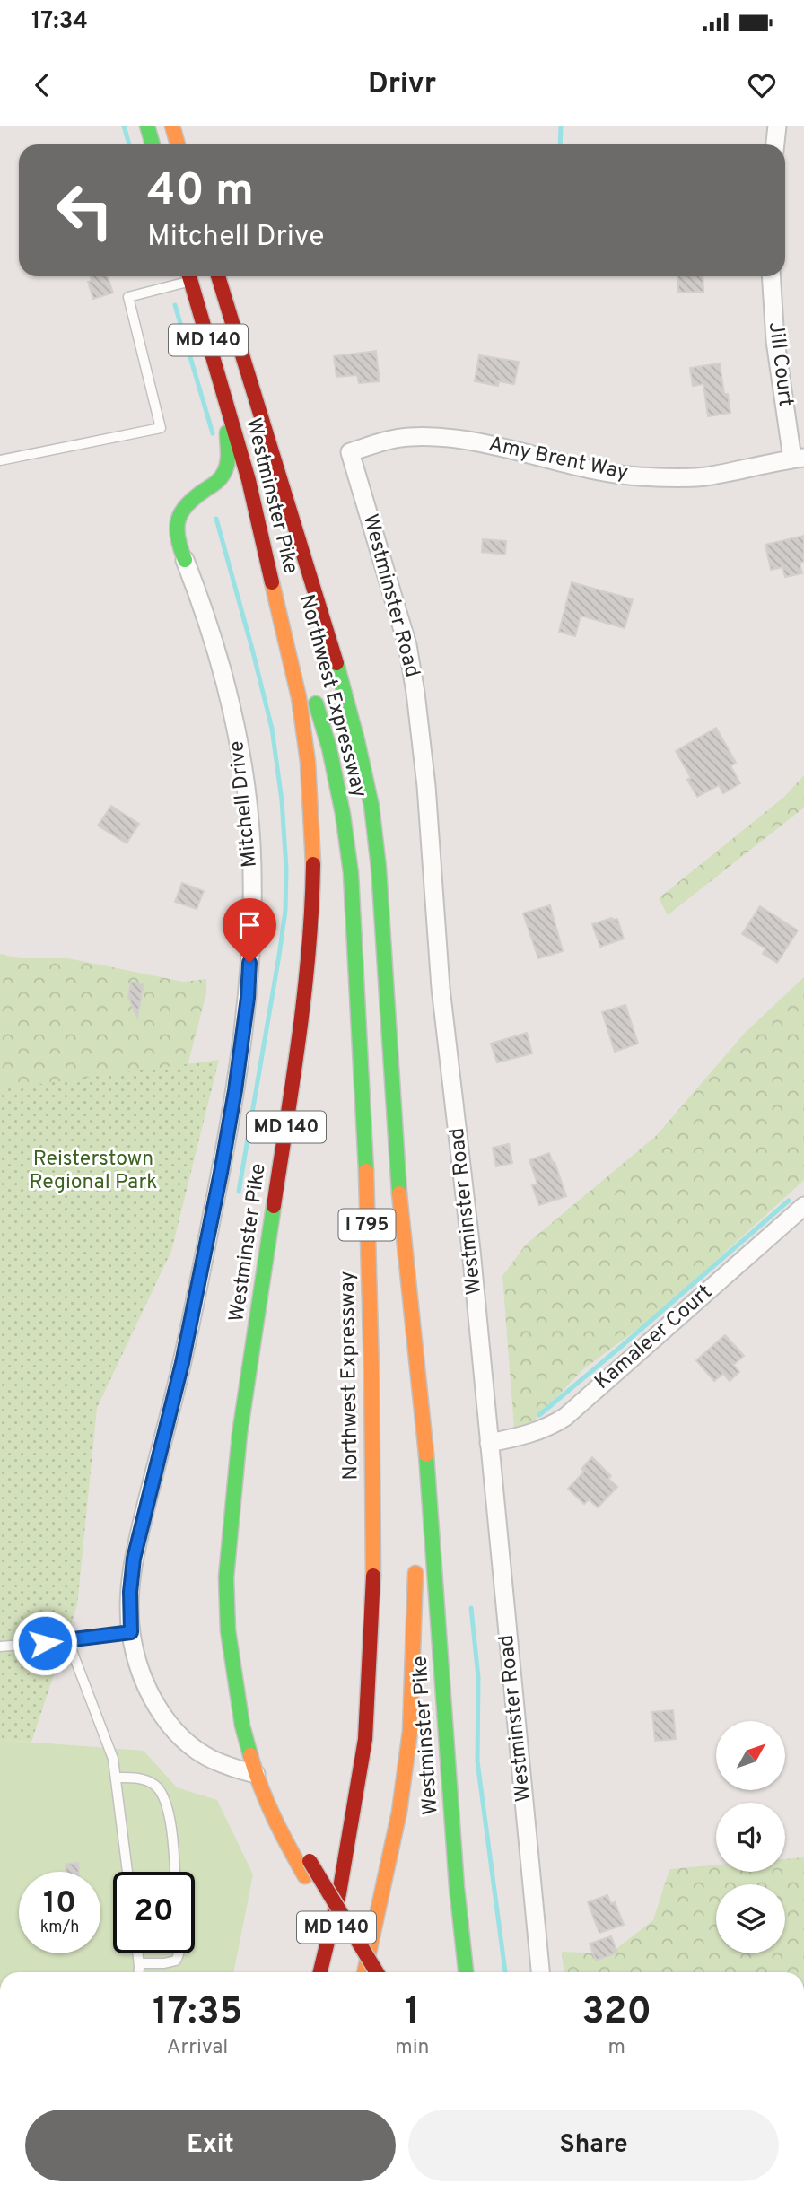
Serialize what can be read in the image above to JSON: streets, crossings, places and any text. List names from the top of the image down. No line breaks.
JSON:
{"streets":{"highway":["MD 140","Westminster Pike","Northwest Expressway","I 795"],"street":["Jill Court","Amy Brent Way","Westminster Road","Mitchell Drive","Kamaleer Court"]},"crossings":[["Jill Court","Amy Brent Way"],["Amy Brent Way","Westminster Road"],["Westminster Pike","Northwest Expressway"],["Westminster Pike","Mitchell Drive"],["Westminster Pike","I 795"],["Westminster Road","Kamaleer Court"]],"parks":["Reisterstown Regional Park"],"north":"top right","page":{"status":"17:34","header":"Drivr","turn":["40 m","Mitchell Drive"],"speed":"10 km/h","limit":"20","eta":["17:35","Arrival","1","min","320","m"],"buttons":["Exit","Share"]}}
